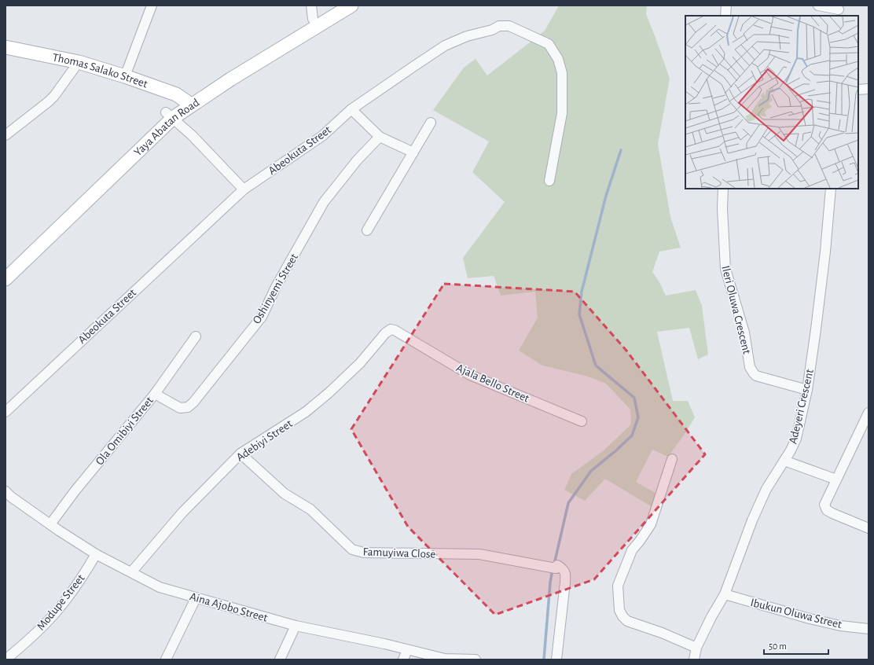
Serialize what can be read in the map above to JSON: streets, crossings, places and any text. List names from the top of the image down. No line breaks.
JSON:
{"streets":{"main road":["Thomas Salako Street","Yaya Abatan Road"],"street":["Abeokuta Street","Oshinyemi Street","Ileri Oluwa Crescent","Ajala Bello Street","Adeyeri Crescent","Ola Omibiyi Street","Adebiyi Street","Famuyiwa Close","Modupe Street","Aina Ajobo Street","Ibukun Oluwa Street"]},"crossings":[["Thomas Salako Street","Yaya Abatan Road"],["Oshinyemi Street","Ola Omibiyi Street"],["Ileri Oluwa Crescent","Adeyeri Crescent"],["Ajala Bello Street","Adebiyi Street"],["Adeyeri Crescent","Ibukun Oluwa Street"],["Ola Omibiyi Street","Aina Ajobo Street"],["Adebiyi Street","Famuyiwa Close"],["Adebiyi Street","Aina Ajobo Street"],["Modupe Street","Aina Ajobo Street"]],"scale_bar":"50 m"}
